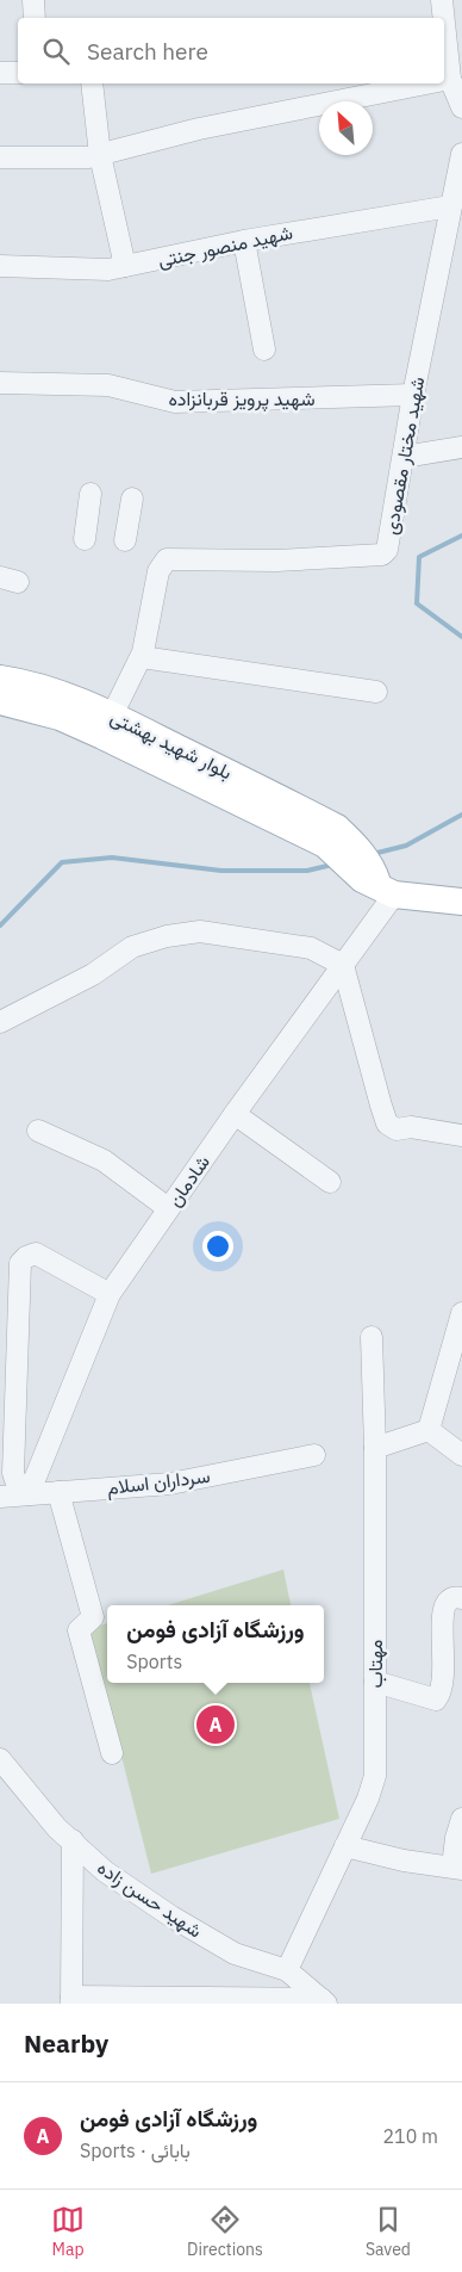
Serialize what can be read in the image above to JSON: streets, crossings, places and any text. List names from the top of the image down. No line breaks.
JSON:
{"streets":{"main road":["بلوار شهید بهشتی"],"street":["شهید منصور جنتی","شهید پرویز قربانزاده","شهید مختار مقصودی","شادمان","سرداران اسلام","مهتاب","شهید حسن زاده"]},"crossings":[["شهید منصور جنتی","شهید مختار مقصودی"],["شهید پرویز قربانزاده","شهید مختار مقصودی"],["شهید مختار مقصودی","بلوار شهید بهشتی"],["بلوار شهید بهشتی","شادمان"],["شادمان","سرداران اسلام"],["مهتاب","شهید حسن زاده"]],"north":"top left","page":{"search":"Search here","popup":["ورزشگاه آزادی فومن","Sports"],"pins":"A","heading":"Nearby","list":[{"mark":"A","name":"ورزشگاه آزادی فومن","note":"Sports · بابائی","value":"210 m"}],"nav":["Map","Directions","Saved"]}}
